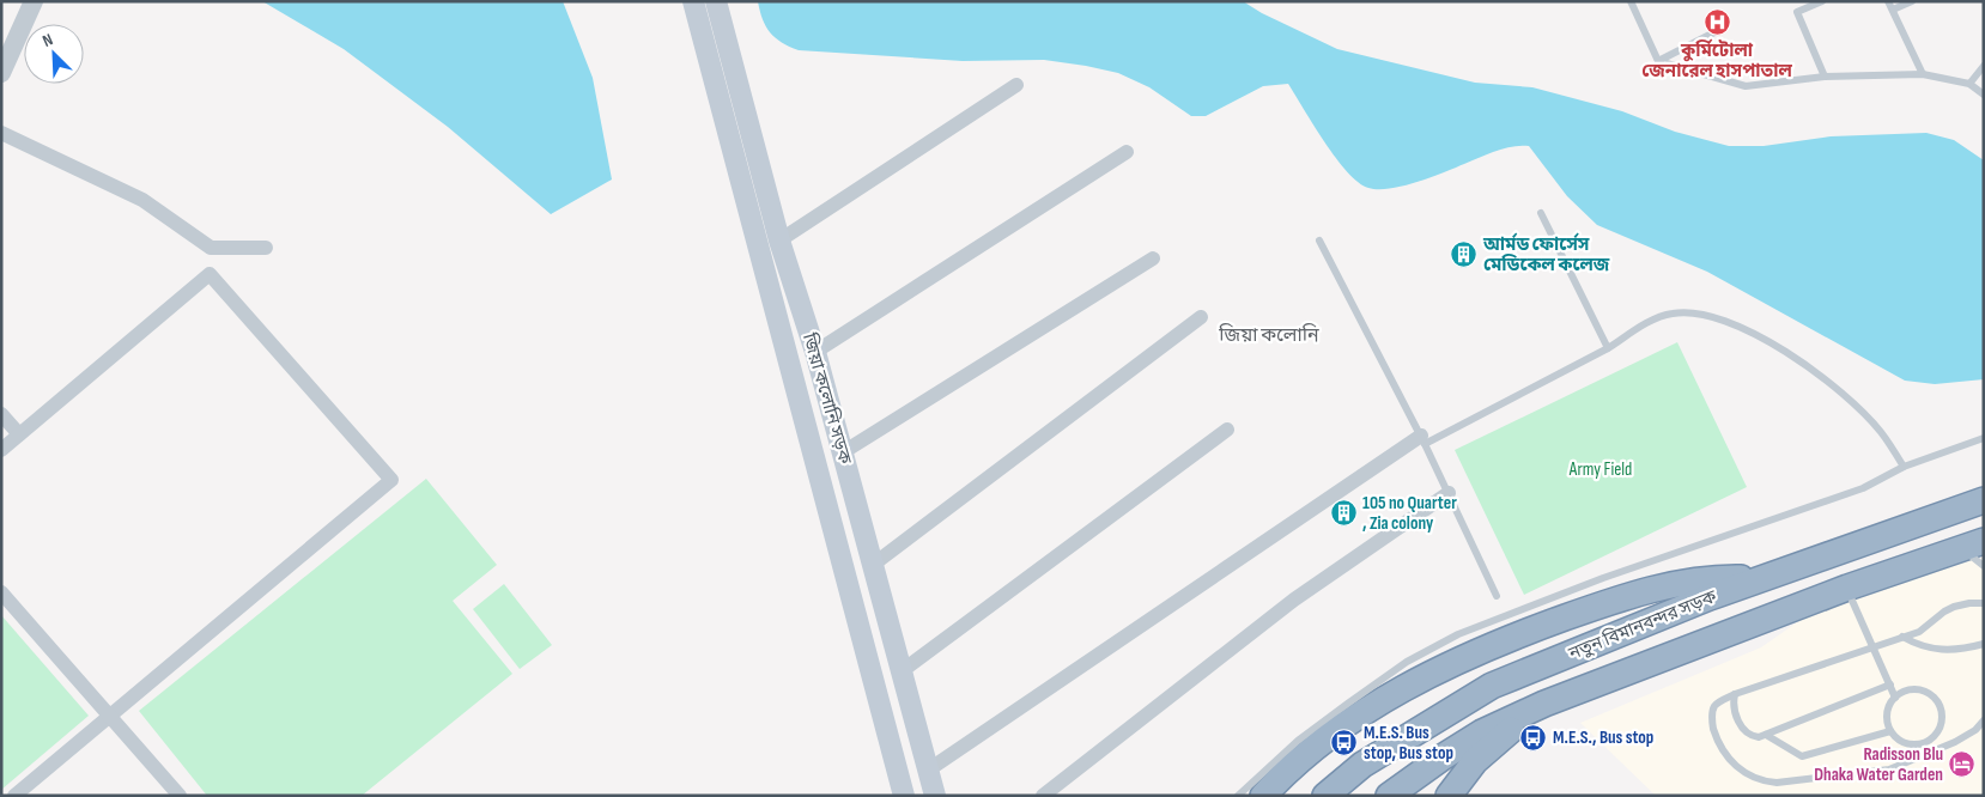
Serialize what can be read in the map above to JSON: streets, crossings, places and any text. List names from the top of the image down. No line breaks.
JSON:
{"streets":{"highway":["নতুন বিমানবন্দর সড়ক"],"main road":["জিয়া কলোনি সড়ক"]},"districts":["জিয়া কলোনি"],"parks":["Army Field"],"places":{"hospital":["কুর্মিটোলা জেনারেল হাসপাতাল"],"building":["আর্মড ফোর্সেস মেডিকেল কলেজ","105 no Quarter , Zia colony"],"bus stop":["M.E.S., Bus stop","M.E.S. Bus stop, Bus stop"],"hotel":["Radisson Blu Dhaka Water Garden"]},"north":"top left"}
